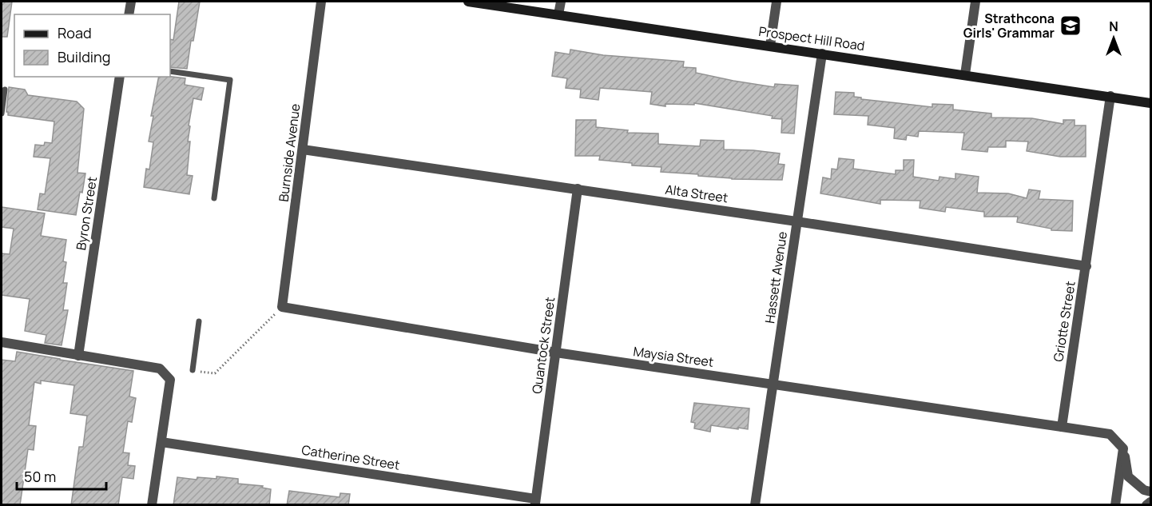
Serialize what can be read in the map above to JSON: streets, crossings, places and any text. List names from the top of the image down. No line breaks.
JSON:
{"streets":{"street":["Prospect Hill Road","Burnside Avenue","Alta Street","Byron Street","Hassett Avenue","Griotte Street","Quantock Street","Maysia Street","Catherine Street"]},"crossings":[["Prospect Hill Road","Hassett Avenue"],["Prospect Hill Road","Griotte Street"],["Burnside Avenue","Alta Street"],["Burnside Avenue","Maysia Street"],["Alta Street","Hassett Avenue"],["Alta Street","Griotte Street"],["Alta Street","Quantock Street"],["Hassett Avenue","Maysia Street"],["Griotte Street","Maysia Street"],["Quantock Street","Maysia Street"],["Quantock Street","Catherine Street"]],"places":{"school or university":["Strathcona Girls' Grammar"]},"legend":["Road","Building"],"scale_bar":"50 m","north":"top"}
